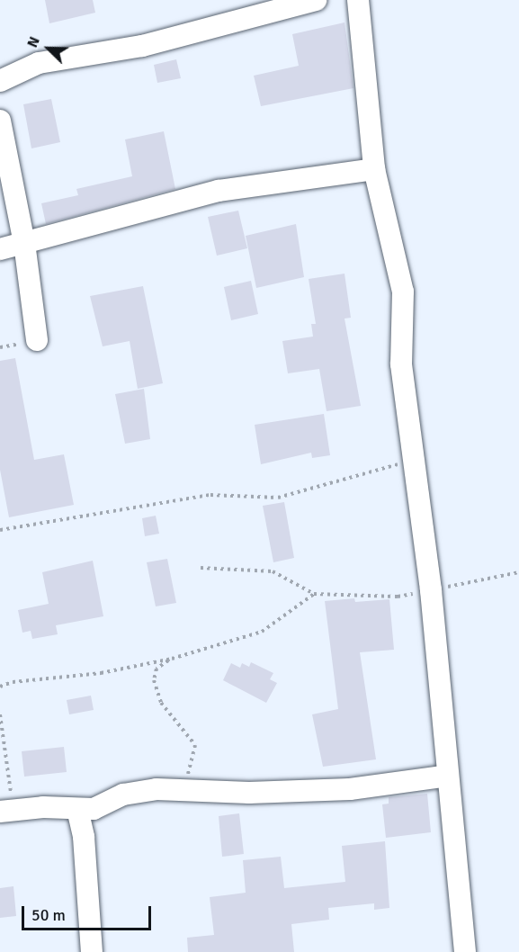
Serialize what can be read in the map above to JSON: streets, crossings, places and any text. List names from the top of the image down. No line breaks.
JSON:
{"scale_bar":"50 m","north":"top left"}
